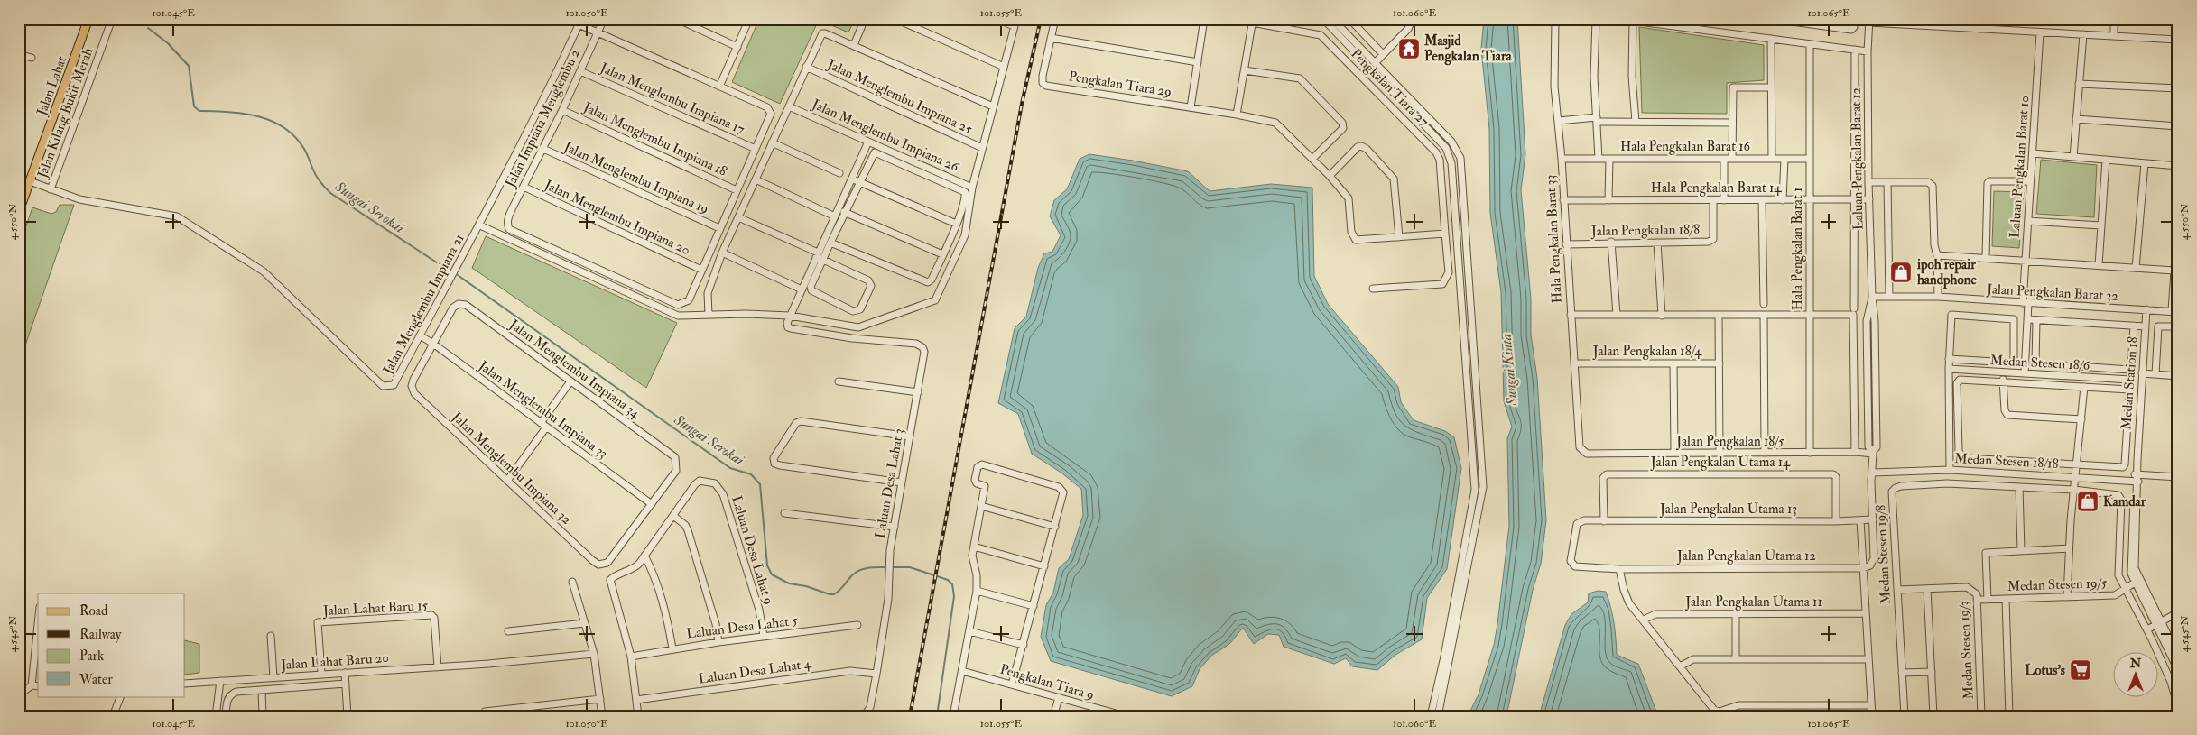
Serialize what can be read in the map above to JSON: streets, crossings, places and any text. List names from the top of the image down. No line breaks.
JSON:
{"streets":{"main road":["Jalan Lahat"],"street":["Pengkalan Tiara 29","Pengkalan Tiara 27","Jalan Menglembu Impiana 25","Jalan Menglembu Impiana 17","Jalan Kilang Bukit Merah","Jalan Impiana Menglembu 2","Jalan Menglembu Impiana 26","Jalan Menglembu Impiana 18","Hala Pengkalan Barat 16","Laluan Pengkalan Barat 12","Laluan Pengkalan Barat 10","Jalan Menglembu Impiana 19","Hala Pengkalan Barat 14","Jalan Menglembu Impiana 20","Jalan Pengkalan 18/8","Hala Pengkalan Barat 33","Hala Pengkalan Barat 1","Jalan Pengkalan Barat 32","Jalan Menglembu Impiana 21","Jalan Pengkalan 18/4","Medan Stesen 18/6","Jalan Menglembu Impiana 34","Medan Station 18","Jalan Menglembu Impiana 33","Jalan Pengkalan 18/5","Medan Stesen 18/18","Jalan Pengkalan Utama 14","Jalan Menglembu Impiana 32","Laluan Desa Lahat 3","Jalan Pengkalan Utama 13","Laluan Desa Lahat 9","Medan Stesen 19/8","Jalan Pengkalan Utama 12","Medan Stesen 19/5","Jalan Pengkalan Utama 11","Jalan Lahat Baru 15","Laluan Desa Lahat 5","Medan Stesen 19/3","Jalan Lahat Baru 20","Laluan Desa Lahat 4","Pengkalan Tiara 9"]},"crossings":[["Jalan Lahat","Jalan Menglembu Impiana 21"],["Jalan Menglembu Impiana 17","Jalan Impiana Menglembu 2"],["Jalan Kilang Bukit Merah","Jalan Menglembu Impiana 21"],["Jalan Impiana Menglembu 2","Jalan Menglembu Impiana 18"],["Jalan Impiana Menglembu 2","Jalan Menglembu Impiana 19"],["Jalan Impiana Menglembu 2","Jalan Menglembu Impiana 20"],["Hala Pengkalan Barat 16","Hala Pengkalan Barat 33"],["Hala Pengkalan Barat 16","Hala Pengkalan Barat 1"],["Laluan Pengkalan Barat 12","Hala Pengkalan Barat 14"],["Laluan Pengkalan Barat 12","Jalan Pengkalan Barat 32"],["Laluan Pengkalan Barat 12","Jalan Pengkalan 18/5"],["Laluan Pengkalan Barat 12","Medan Stesen 18/18"],["Laluan Pengkalan Barat 12","Jalan Pengkalan Utama 13"],["Laluan Pengkalan Barat 10","Jalan Pengkalan Barat 32"],["Laluan Pengkalan Barat 10","Medan Stesen 18/6"],["Hala Pengkalan Barat 14","Jalan Pengkalan 18/8"],["Hala Pengkalan Barat 14","Hala Pengkalan Barat 33"],["Hala Pengkalan Barat 14","Hala Pengkalan Barat 1"],["Jalan Pengkalan 18/8","Hala Pengkalan Barat 33"],["Hala Pengkalan Barat 33","Jalan Pengkalan 18/4"],["Hala Pengkalan Barat 33","Jalan Pengkalan 18/5"],["Hala Pengkalan Barat 1","Jalan Pengkalan 18/5"],["Jalan Pengkalan Barat 32","Medan Station 18"],["Jalan Menglembu Impiana 21","Jalan Menglembu Impiana 33"],["Jalan Menglembu Impiana 34","Jalan Menglembu Impiana 33"],["Jalan Menglembu Impiana 34","Jalan Menglembu Impiana 32"],["Medan Station 18","Medan Stesen 18/18"],["Jalan Menglembu Impiana 33","Jalan Menglembu Impiana 32"],["Jalan Pengkalan Utama 14","Jalan Pengkalan Utama 13"],["Laluan Desa Lahat 3","Laluan Desa Lahat 4"],["Jalan Pengkalan Utama 13","Jalan Pengkalan Utama 12"],["Laluan Desa Lahat 9","Laluan Desa Lahat 5"],["Medan Stesen 19/8","Medan Stesen 19/5"],["Medan Stesen 19/5","Medan Stesen 19/3"],["Jalan Lahat Baru 15","Jalan Lahat Baru 20"]],"water":["Sungai Serokai","Sungai Kinta"],"places":{"temple":["Masjid Pengkalan Tiara"],"shop":["ipoh repair handphone","Kamdar"],"supermarket":["Lotus's"]},"legend":["Road","Railway","Park","Water"],"north":"top","coordinates":["101.045°E","101.050°E","101.055°E","101.060°E","101.065°E","4.550°N","4.545°N"]}
